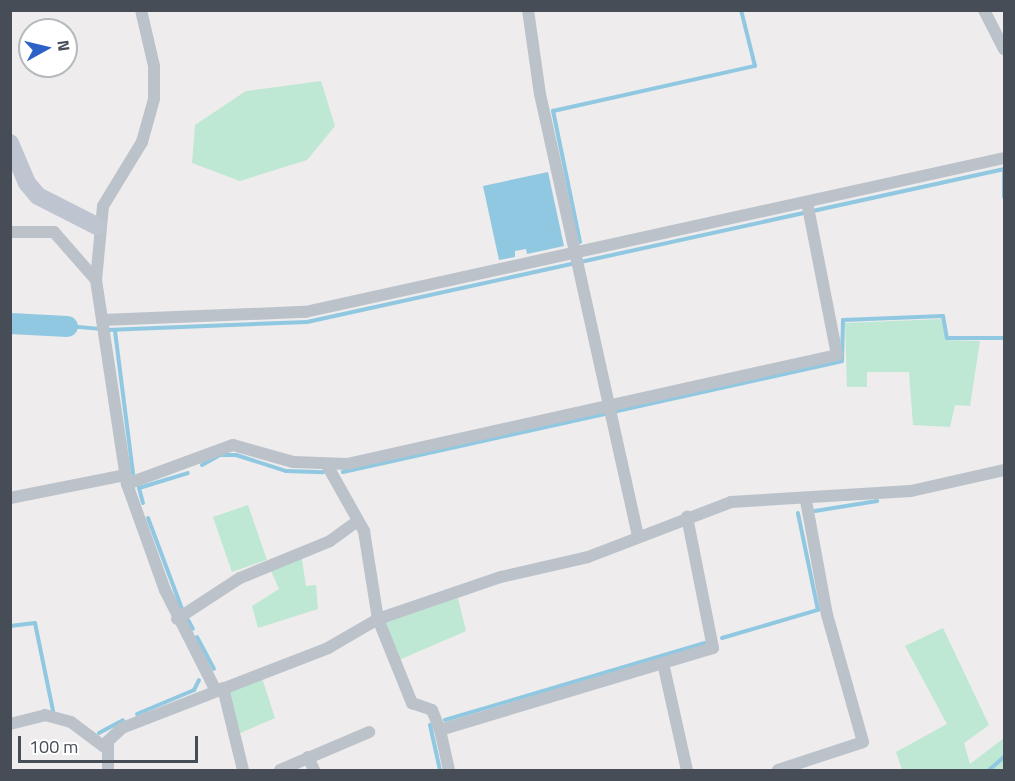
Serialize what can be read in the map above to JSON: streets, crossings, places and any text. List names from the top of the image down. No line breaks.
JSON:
{"scale_bar":"100 m","north":"right"}
